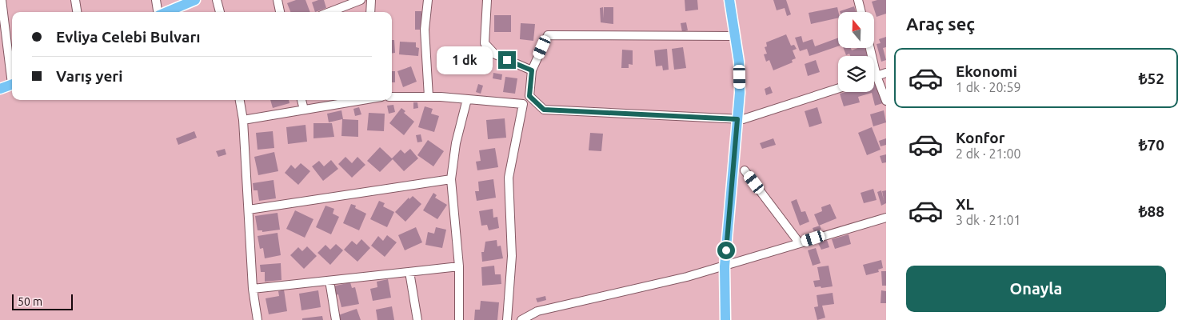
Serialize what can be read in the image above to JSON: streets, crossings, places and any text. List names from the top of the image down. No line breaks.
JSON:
{"scale_bar":"50 m","north":"top","page":{"heading":"Araç seç","banner":["Evliya Celebi Bulvarı","Varış yeri"],"bubble":"1 dk","list":[{"name":"Ekonomi","note":"1 dk · 20:59","value":"₺52"},{"name":"Konfor","note":"2 dk · 21:00","value":"₺70"},{"name":"XL","note":"3 dk · 21:01","value":"₺88"}],"buttons":"Onayla","scale":"50 m"}}
